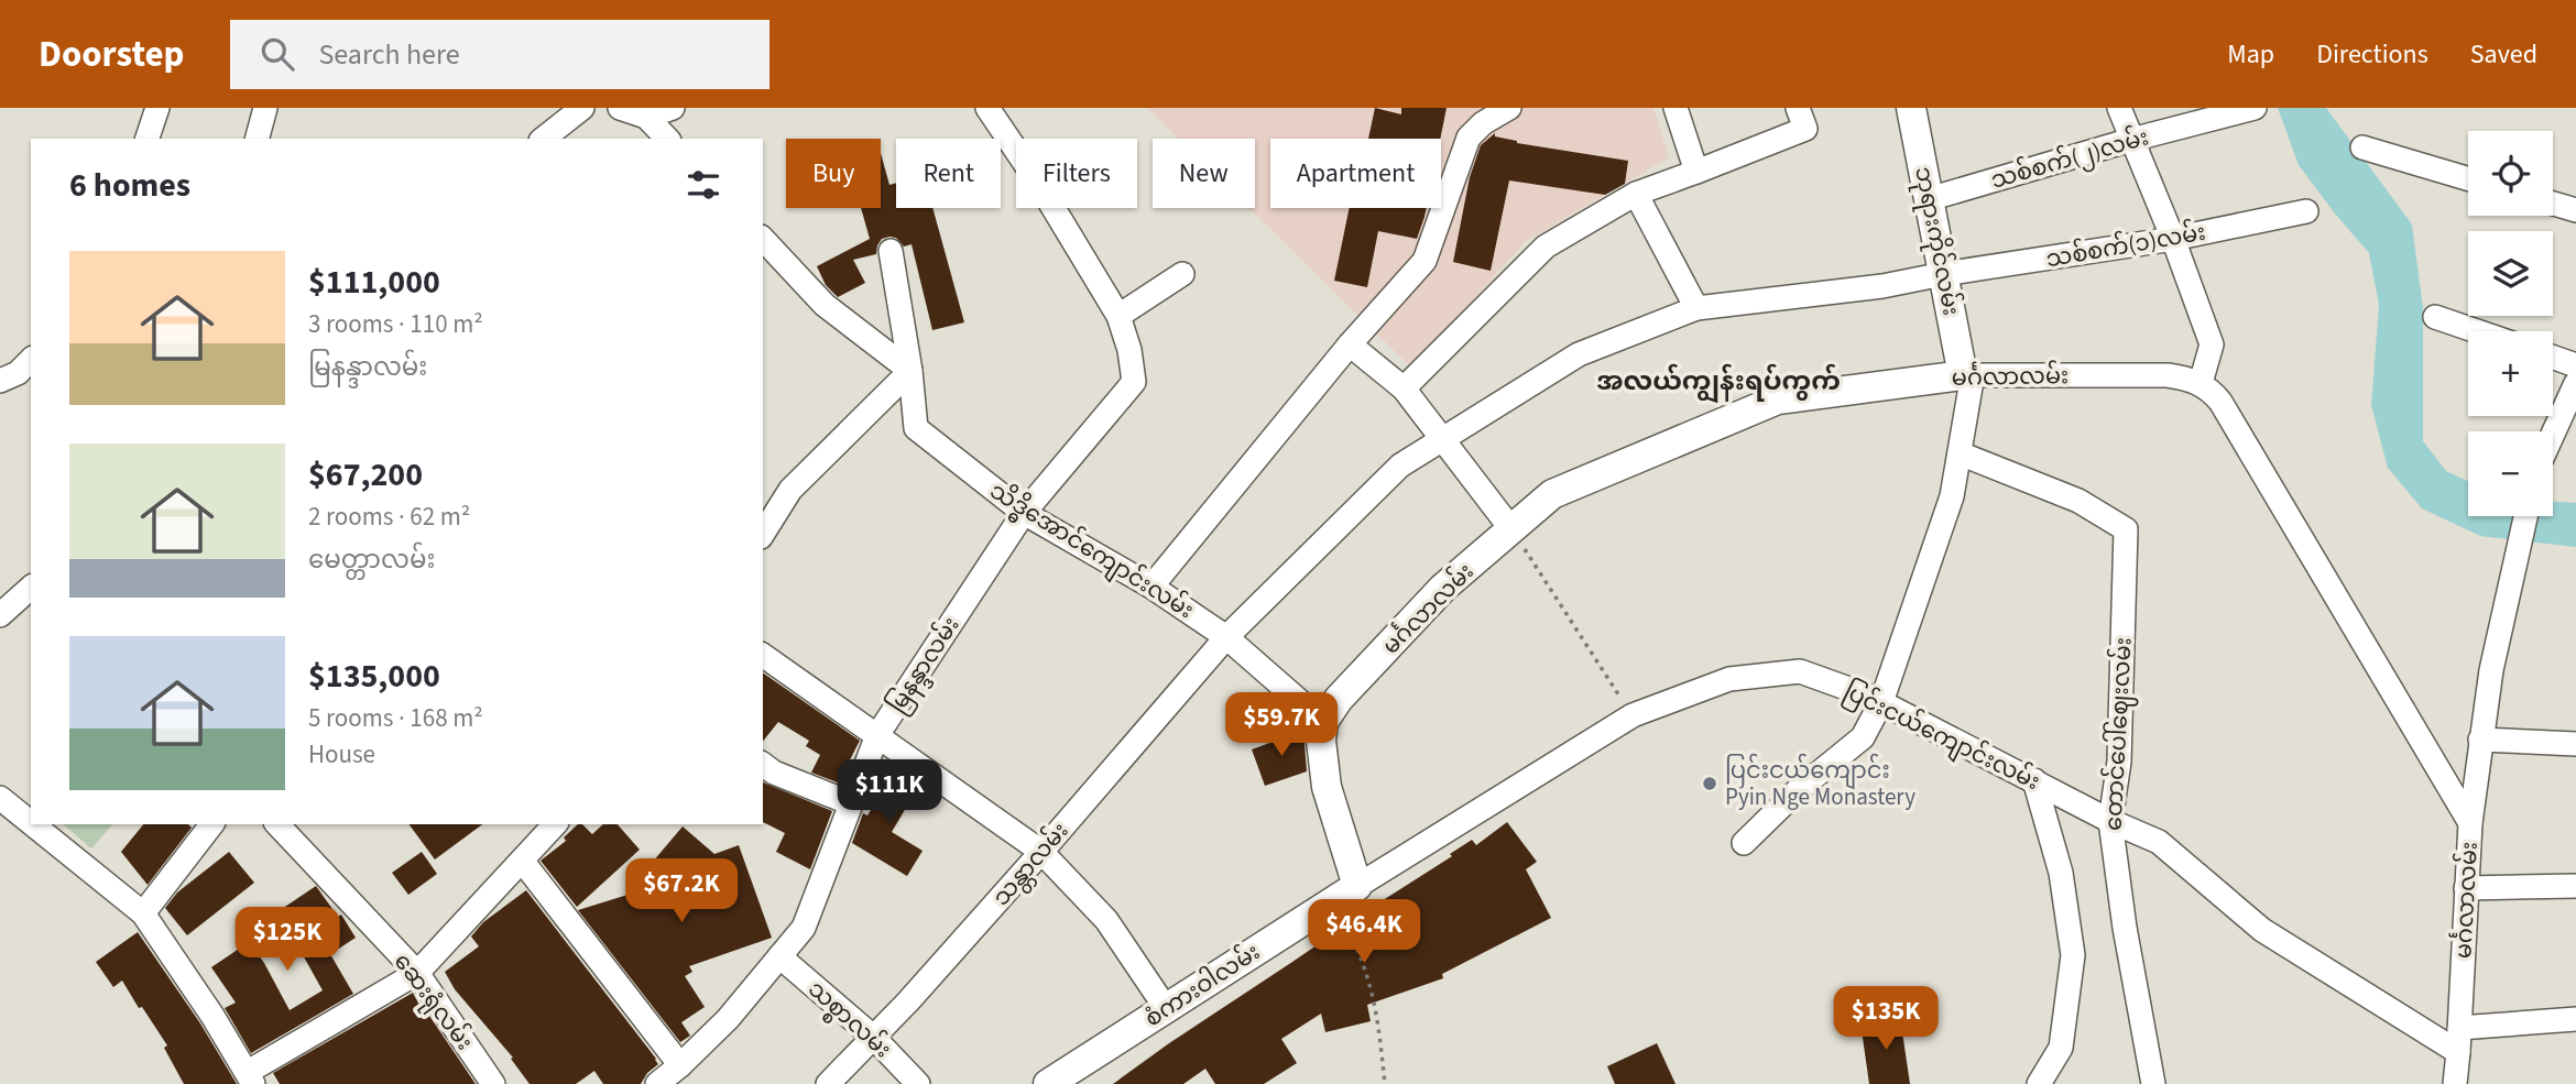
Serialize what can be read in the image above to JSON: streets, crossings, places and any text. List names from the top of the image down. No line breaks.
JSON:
{"streets":{"main road":["ဘုရားကိုင်လမ်း","မင်္ဂလာလမ်း","စံကားဝါလမ်း"],"street":["သစ်စက်(၂)လမ်း","သစ်စက်(၁)လမ်း","သိဒ္ဓိအောင်ကျောင်းလမ်း","မြနန္ဒာလမ်း","တောင်ပေါ်ဈေးလမ်း","ပြင်းငယ်ကျောင်းလမ်း","သန္တာလမ်း","ဆေးရုံလမ်း","သစ္စာလမ်း"]},"crossings":[["သစ်စက်(၂)လမ်း","ဘုရားကိုင်လမ်း"],["ဘုရားကိုင်လမ်း","သစ်စက်(၁)လမ်း"],["ဘုရားကိုင်လမ်း","မင်္ဂလာလမ်း"],["သစ်စက်(၁)လမ်း","သန္တာလမ်း"],["မင်္ဂလာလမ်း","သိဒ္ဓိအောင်ကျောင်းလမ်း"],["မင်္ဂလာလမ်း","ပြင်းငယ်ကျောင်းလမ်း"],["သိဒ္ဓိအောင်ကျောင်းလမ်း","မြနန္ဒာလမ်း"],["သိဒ္ဓိအောင်ကျောင်းလမ်း","သန္တာလမ်း"],["မြနန္ဒာလမ်း","သစ္စာလမ်း"],["တောင်ပေါ်ဈေးလမ်း","ပြင်းငယ်ကျောင်းလမ်း"],["ပြင်းငယ်ကျောင်းလမ်း","စံကားဝါလမ်း"],["သန္တာလမ်း","သစ္စာလမ်း"]],"districts":["အလယ်ကျွန်းရပ်ကွက်"],"places":["ပြင်းငယ်ကျောင်း Pyin Nge Monastery"],"page":{"header":"Doorstep","search":"Search here","nav":["Map","Directions","Saved"],"map_buttons":["+","−"],"chip":["Buy","Rent","Filters","New","Apartment"],"heading":"6 homes","list":[{"name":"$111,000","note":"3 rooms · 110 m² · မြနန္ဒာလမ်း"},{"name":"$67,200","note":"2 rooms · 62 m² · မေတ္တာလမ်း"},{"name":"$135,000","note":"5 rooms · 168 m² · House"}],"price":["$59.7K","$111K","$67.2K","$46.4K","$125K","$135K"]}}
